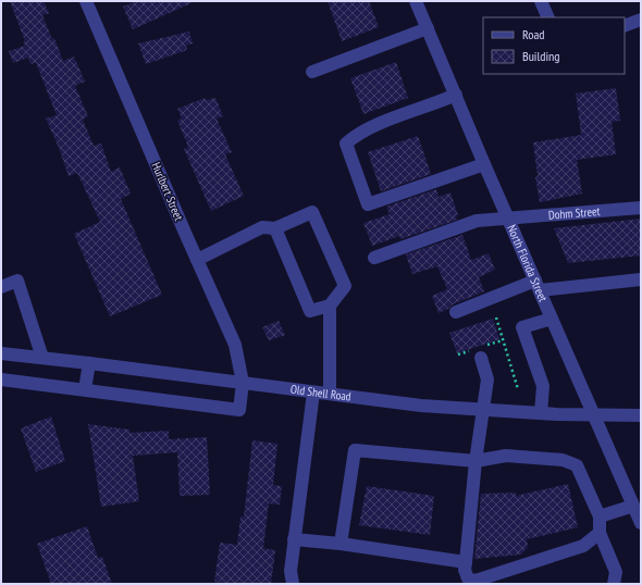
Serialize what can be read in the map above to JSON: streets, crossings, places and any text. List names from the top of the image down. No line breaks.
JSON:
{"streets":{"street":["Hurlbert Street","Dohm Street","North Florida Street","Old Shell Road"]},"crossings":[["Hurlbert Street","Old Shell Road"],["Dohm Street","North Florida Street"],["North Florida Street","Old Shell Road"]],"legend":["Road","Building"]}
